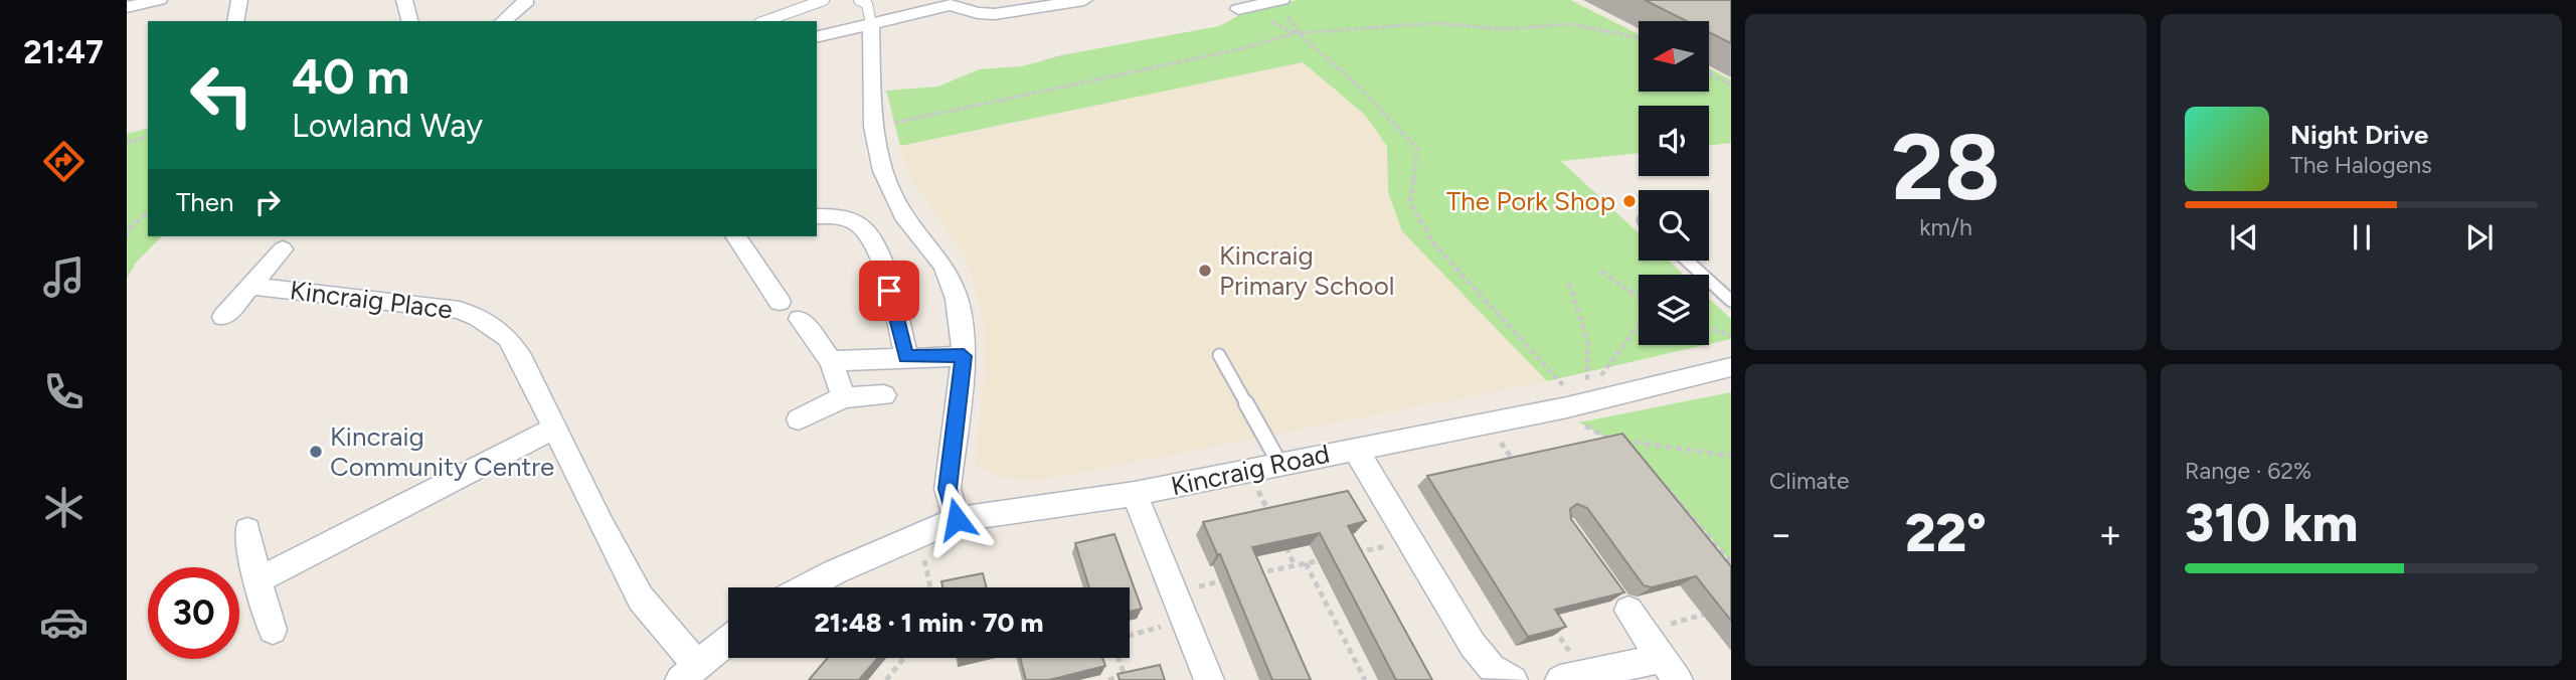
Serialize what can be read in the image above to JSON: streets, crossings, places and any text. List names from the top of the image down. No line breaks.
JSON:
{"streets":{"street":["Kincraig Place","Kincraig Road"]},"places":["The Pork Shop","Kincraig Primary School","Kincraig Community Centre"],"north":"left","page":{"tabs":"21:47","tile":[["28","km/h"],"Climate",["Range · 62%","310 km"]],"turn":["40 m","Lowland Way"],"song":["Night Drive","The Halogens"],"then":"Then","heat":["−","22°","+"],"limit":"30","trip":"21:48 · 1 min · 70 m"}}
